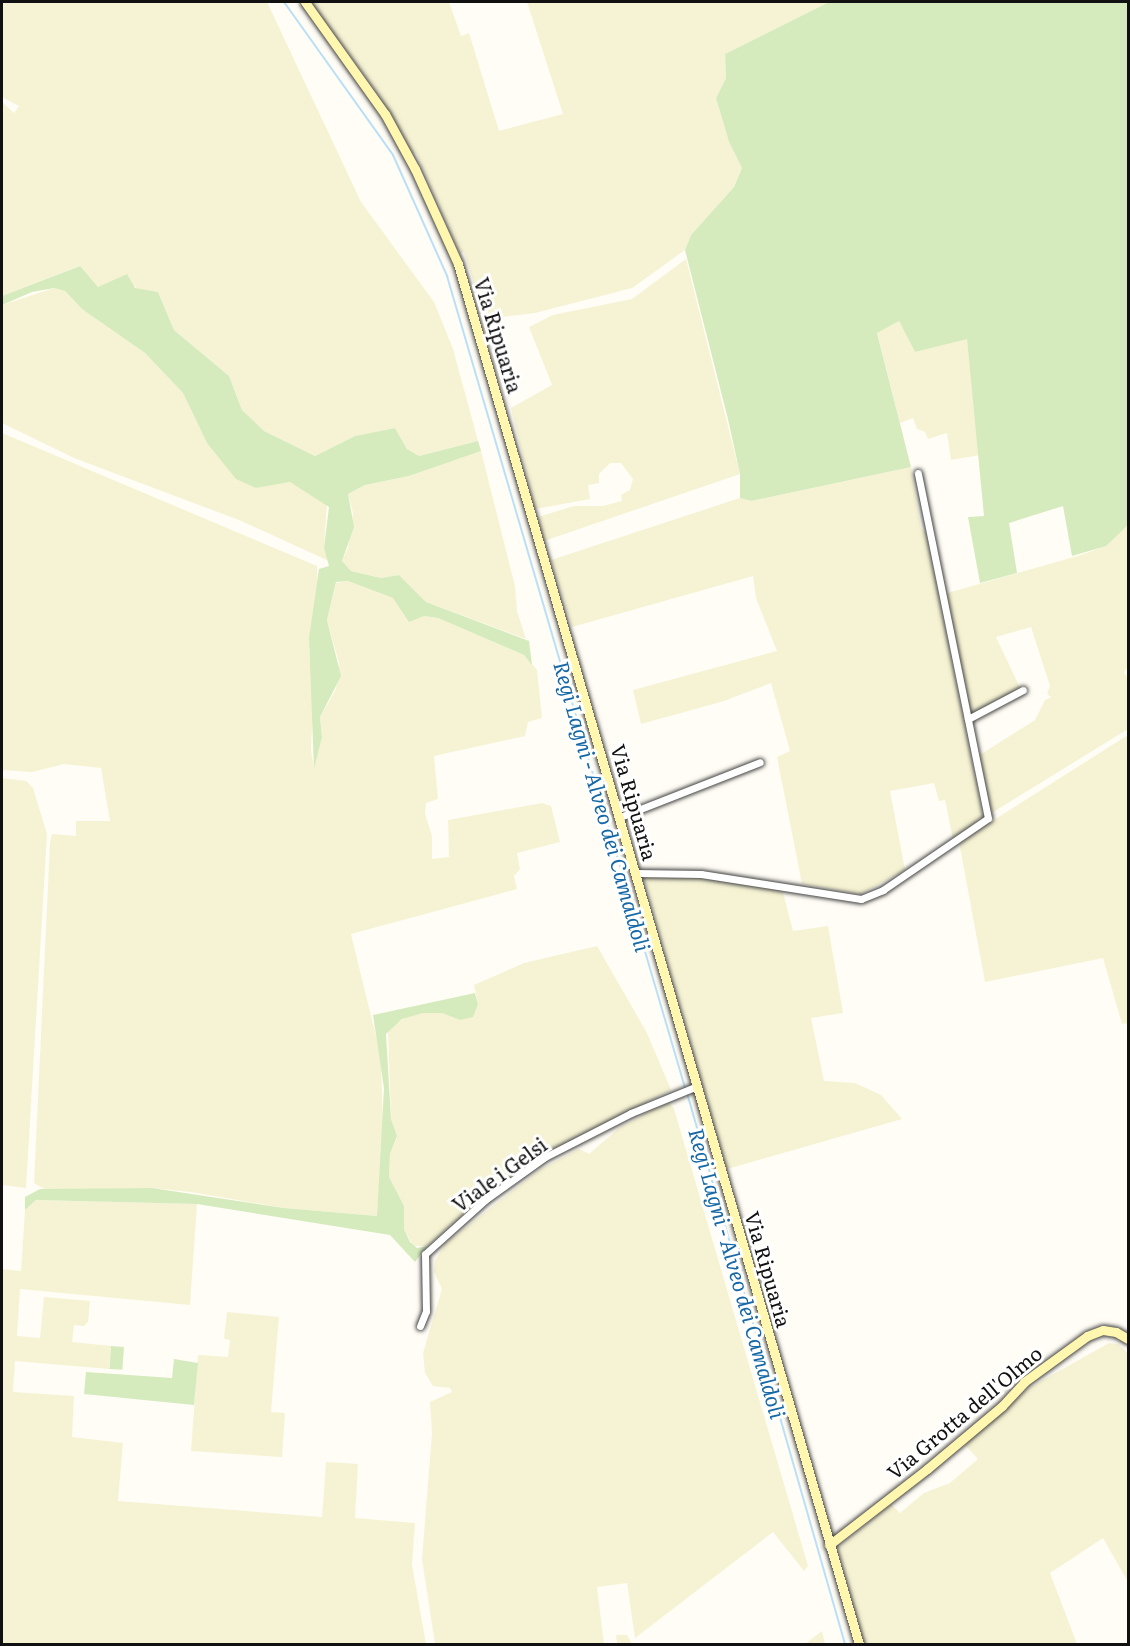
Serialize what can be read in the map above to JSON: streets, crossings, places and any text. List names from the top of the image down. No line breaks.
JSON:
{"streets":{"street":["Via Ripuaria","Viale i Gelsi","Via Grotta dell'Olmo"]},"crossings":[["Via Ripuaria","Viale i Gelsi"],["Via Ripuaria","Via Grotta dell'Olmo"]],"water":["Regi Lagni - Alveo dei Camaldoli"]}
